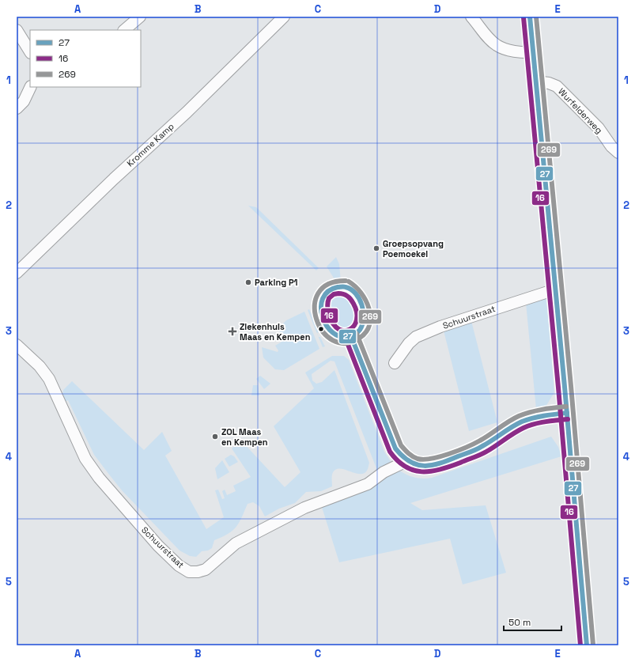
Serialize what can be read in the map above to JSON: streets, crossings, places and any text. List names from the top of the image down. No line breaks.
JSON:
{"streets":{"street":["Wurfelderweg","Kromme Kamp","Schuurstraat"]},"places":{"other":["Groepsopvang Poemoekel","Parking P1","ZOL Maas en Kempen"],"health":["Ziekenhuis Maas en Kempen"]},"lines":["transit line 27","transit line 269","transit line 16"],"legend":["27","16","269"],"scale_bar":"50 m","grid":{"columns":["A","B","C","D","E"],"rows":["1","2","3","4","5"]}}
